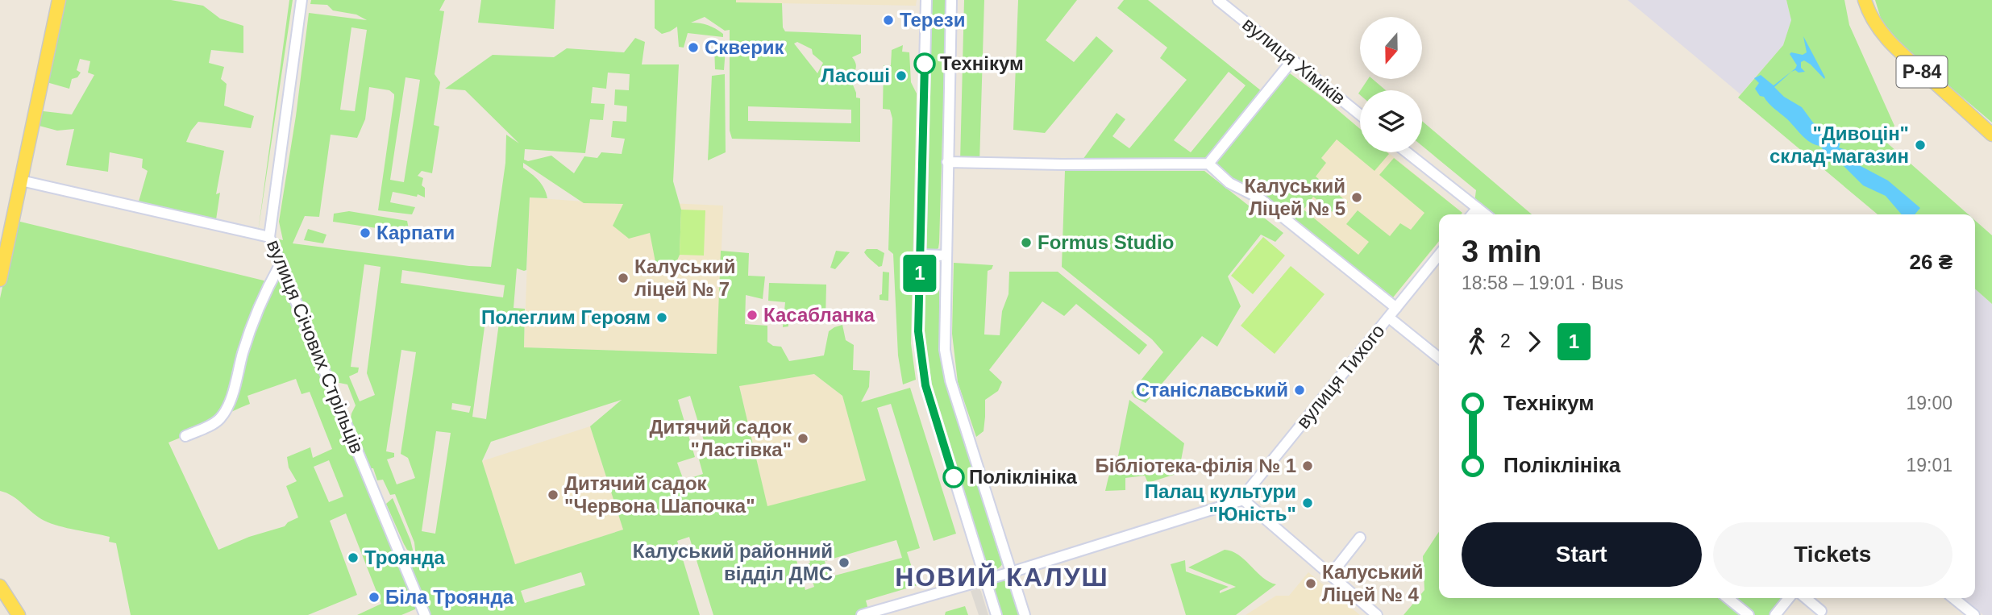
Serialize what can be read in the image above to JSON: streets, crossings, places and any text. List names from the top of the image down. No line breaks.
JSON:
{"streets":{"main road":["Р-84"],"street":["вулиця Хіміків","вулиця Січових Стрільців","вулиця Тихого"]},"districts":["НОВИЙ КАЛУШ"],"places":["Терези","Скверик","Технікум","Ласоші","\"Дивоцін\" склад-магазин","Калуський Ліцей № 5","Карпати","Formus Studio","Калуський ліцей № 7","Касабланка","Полеглим Героям","Станіславський","Дитячий садок \"Ластівка\"","Бібліотека-філія № 1","Поліклініка","Дитячий садок \"Червона Шапочка\"","Палац культури \"Юність\"","Троянда","Калуський районний відділ ДМС","Калуський Ліцей № 4","Біла Троянда"],"lines":["bus line 1"],"north":"bottom","page":{"on_map":"1","heading":["3 min","18:58 – 19:01 · Bus","26 ₴"],"legs":["2","1"],"list":[{"name":"Технікум","value":"19:00"},{"name":"Поліклініка","value":"19:01"}],"buttons":["Start","Tickets"]}}
